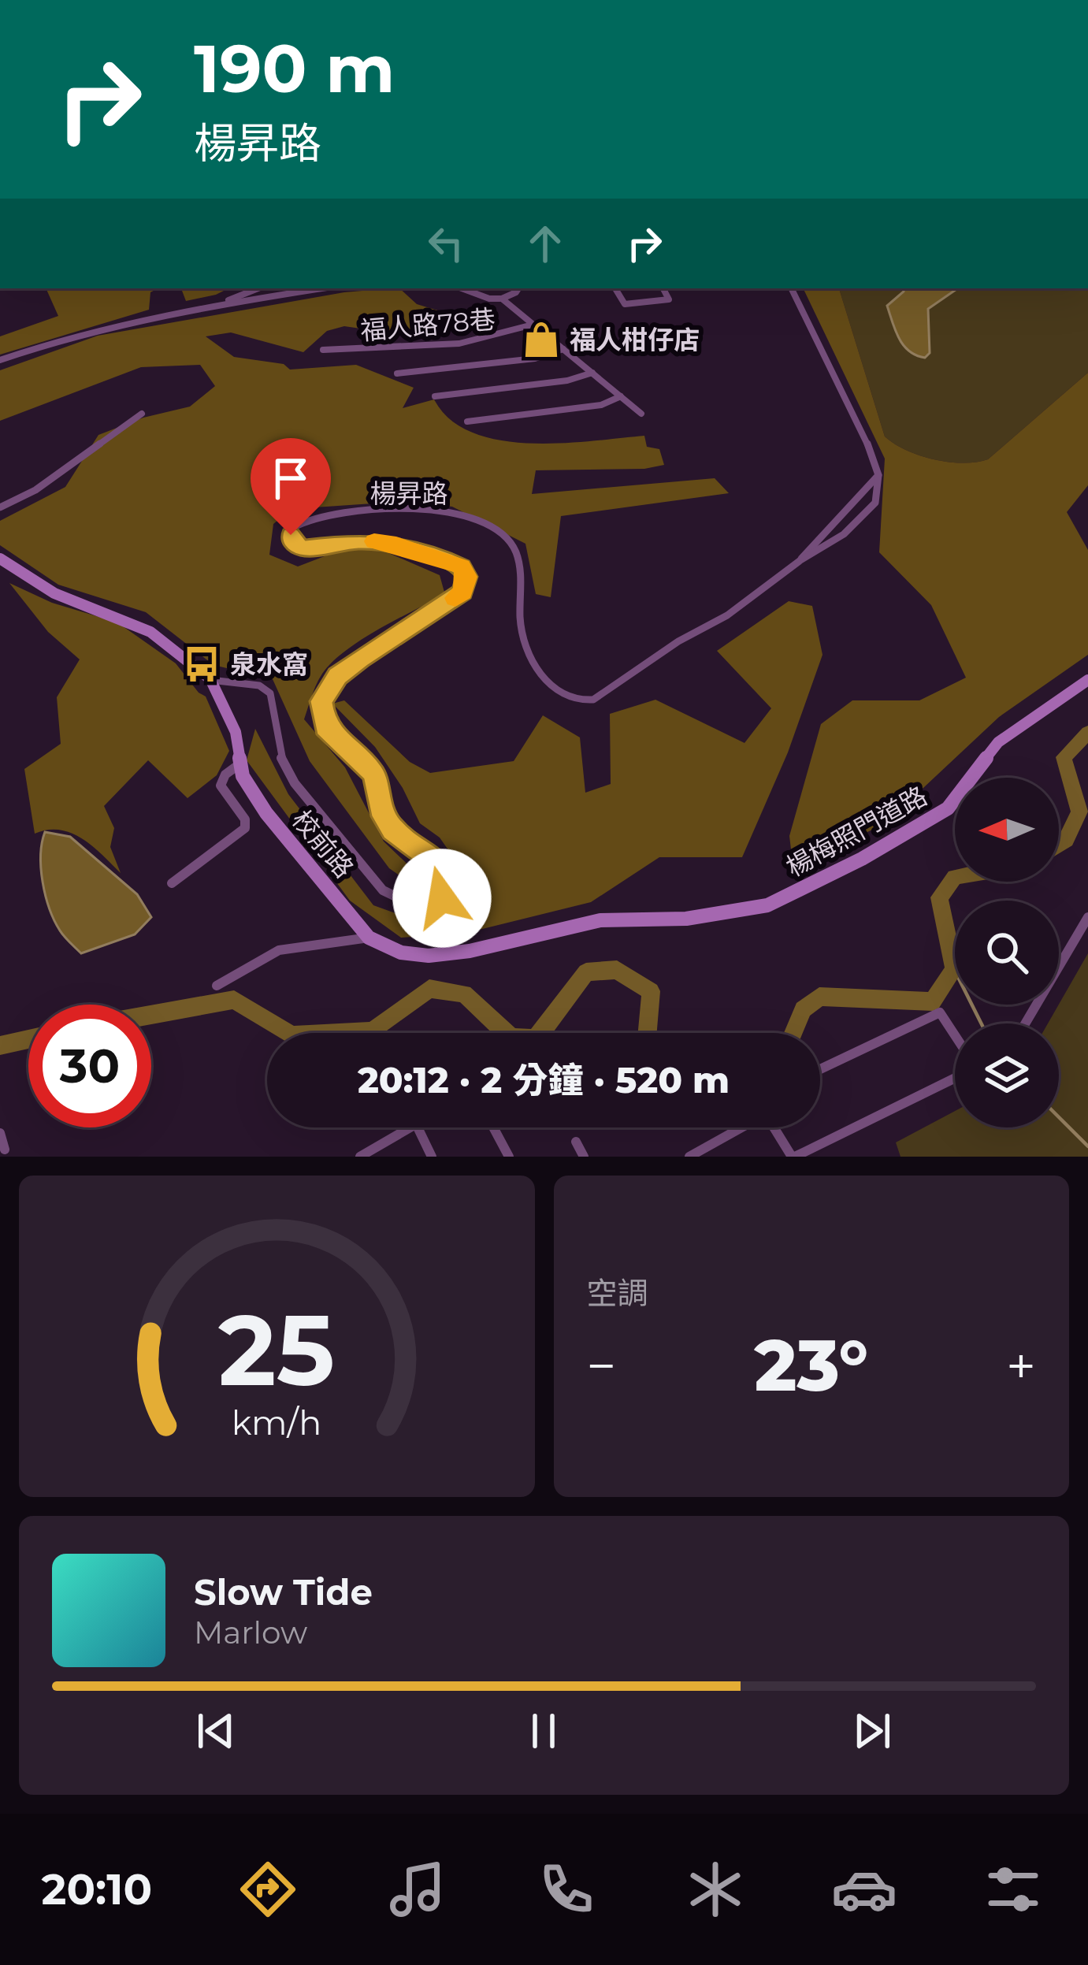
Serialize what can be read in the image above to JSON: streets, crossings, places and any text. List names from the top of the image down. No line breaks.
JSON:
{"streets":{"street":["福人路78巷","楊昇路","楊梅照門道路","校前路"]},"crossings":[["楊昇路","校前路"],["楊梅照門道路","校前路"]],"places":{"shop":["福人柑仔店"],"bus stop":["泉水窩"]},"north":"left","page":{"turn":["190 m","楊昇路"],"limit":"30","trip":"20:12 · 2 分鐘 · 520 m","tile":"空調","heat":["−","23°","+"],"song":["Slow Tide","Marlow"],"tabs":"20:10","gauge":["25","km/h"]}}
